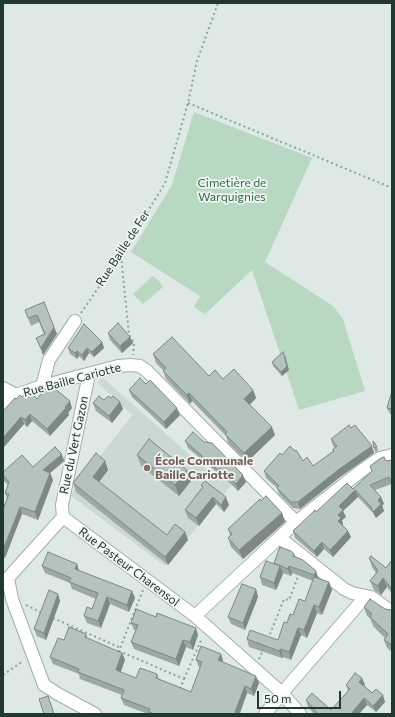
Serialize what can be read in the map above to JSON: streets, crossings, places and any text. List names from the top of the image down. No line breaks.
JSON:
{"streets":{"street":["Rue Baille Cariotte","Rue du Vert Gazon","Rue Pasteur Charensol"],"path":["Rue Baille de Fer"]},"crossings":[["Rue Baille Cariotte","Rue du Vert Gazon"],["Rue du Vert Gazon","Rue Pasteur Charensol"]],"parks":["Cimetière de Warquignies"],"places":["École Communale Baille Cariotte"],"scale_bar":"50 m"}
